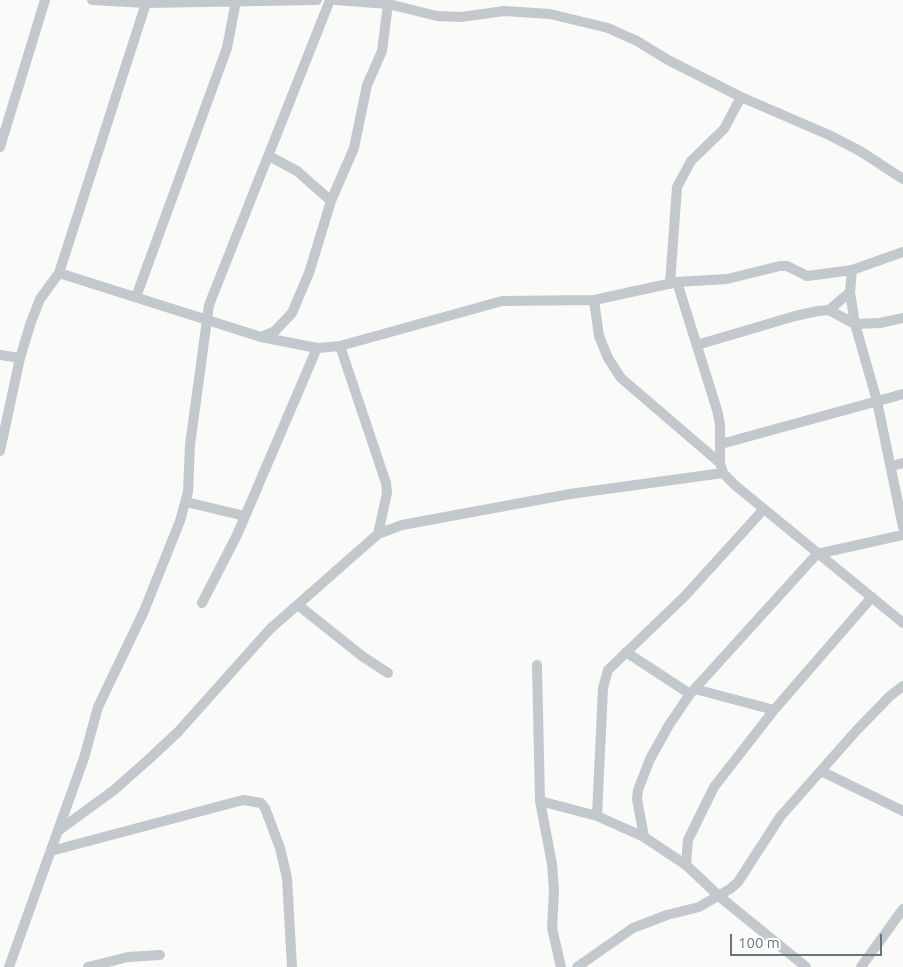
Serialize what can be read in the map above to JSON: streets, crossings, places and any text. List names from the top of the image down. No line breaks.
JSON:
{"scale_bar":"100 m"}
